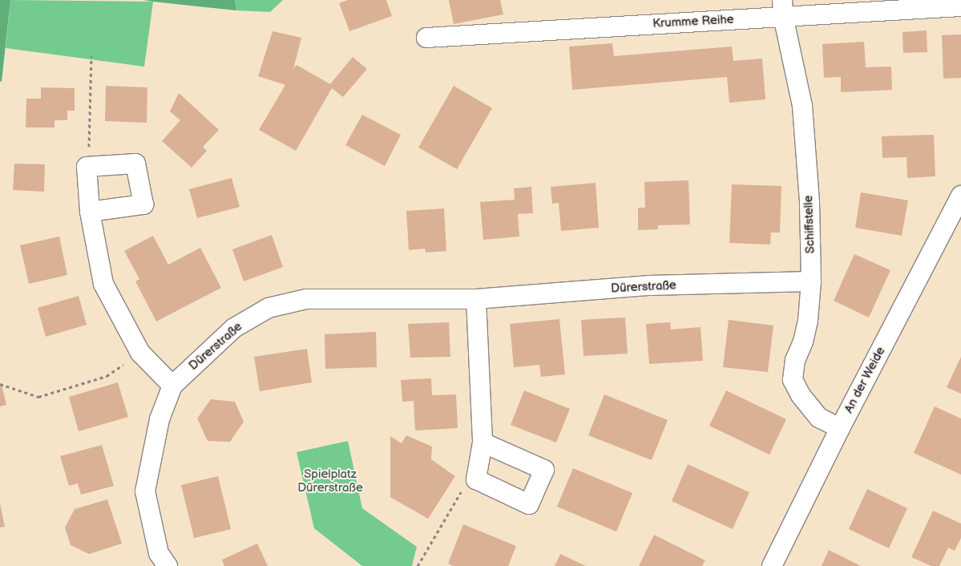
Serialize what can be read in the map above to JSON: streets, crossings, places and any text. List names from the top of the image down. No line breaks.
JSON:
{"streets":{"street":["Krumme Reihe","Schiffstelle","Dürerstraße","An der Weide"]},"crossings":[["Krumme Reihe","Schiffstelle"],["Schiffstelle","Dürerstraße"],["Schiffstelle","An der Weide"]],"parks":["Spielplatz Dürerstraße"]}
